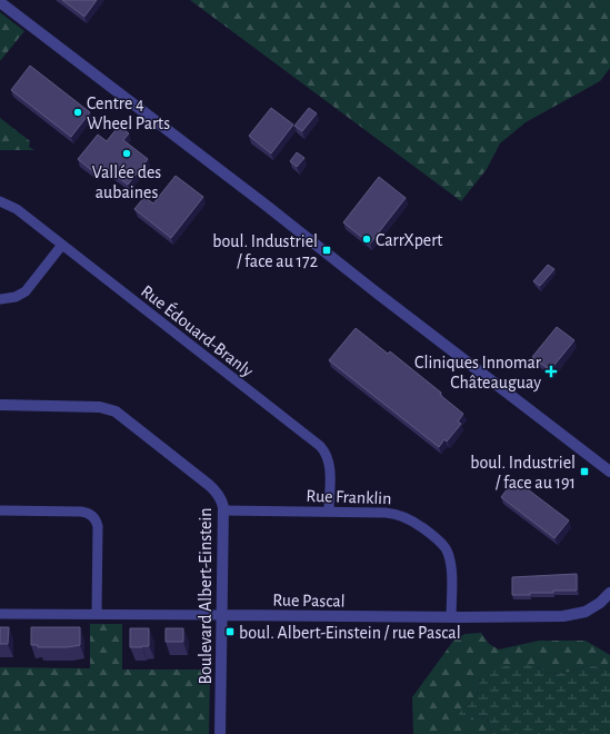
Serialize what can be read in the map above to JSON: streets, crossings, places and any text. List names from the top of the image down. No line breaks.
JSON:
{"streets":{"street":["Rue Édouard-Branly","Rue Franklin","Boulevard Albert-Einstein","Rue Pascal"]},"crossings":[["Rue Édouard-Branly","Rue Franklin"],["Rue Franklin","Boulevard Albert-Einstein"],["Rue Franklin","Rue Pascal"],["Boulevard Albert-Einstein","Rue Pascal"]],"places":{"other":["Centre 4 Wheel Parts","Vallée des aubaines","CarrXpert"],"transit":["boul. Industriel / face au 172","boul. Industriel / face au 191","boul. Albert-Einstein / rue Pascal"],"health":["Cliniques Innomar Châteauguay"]}}
